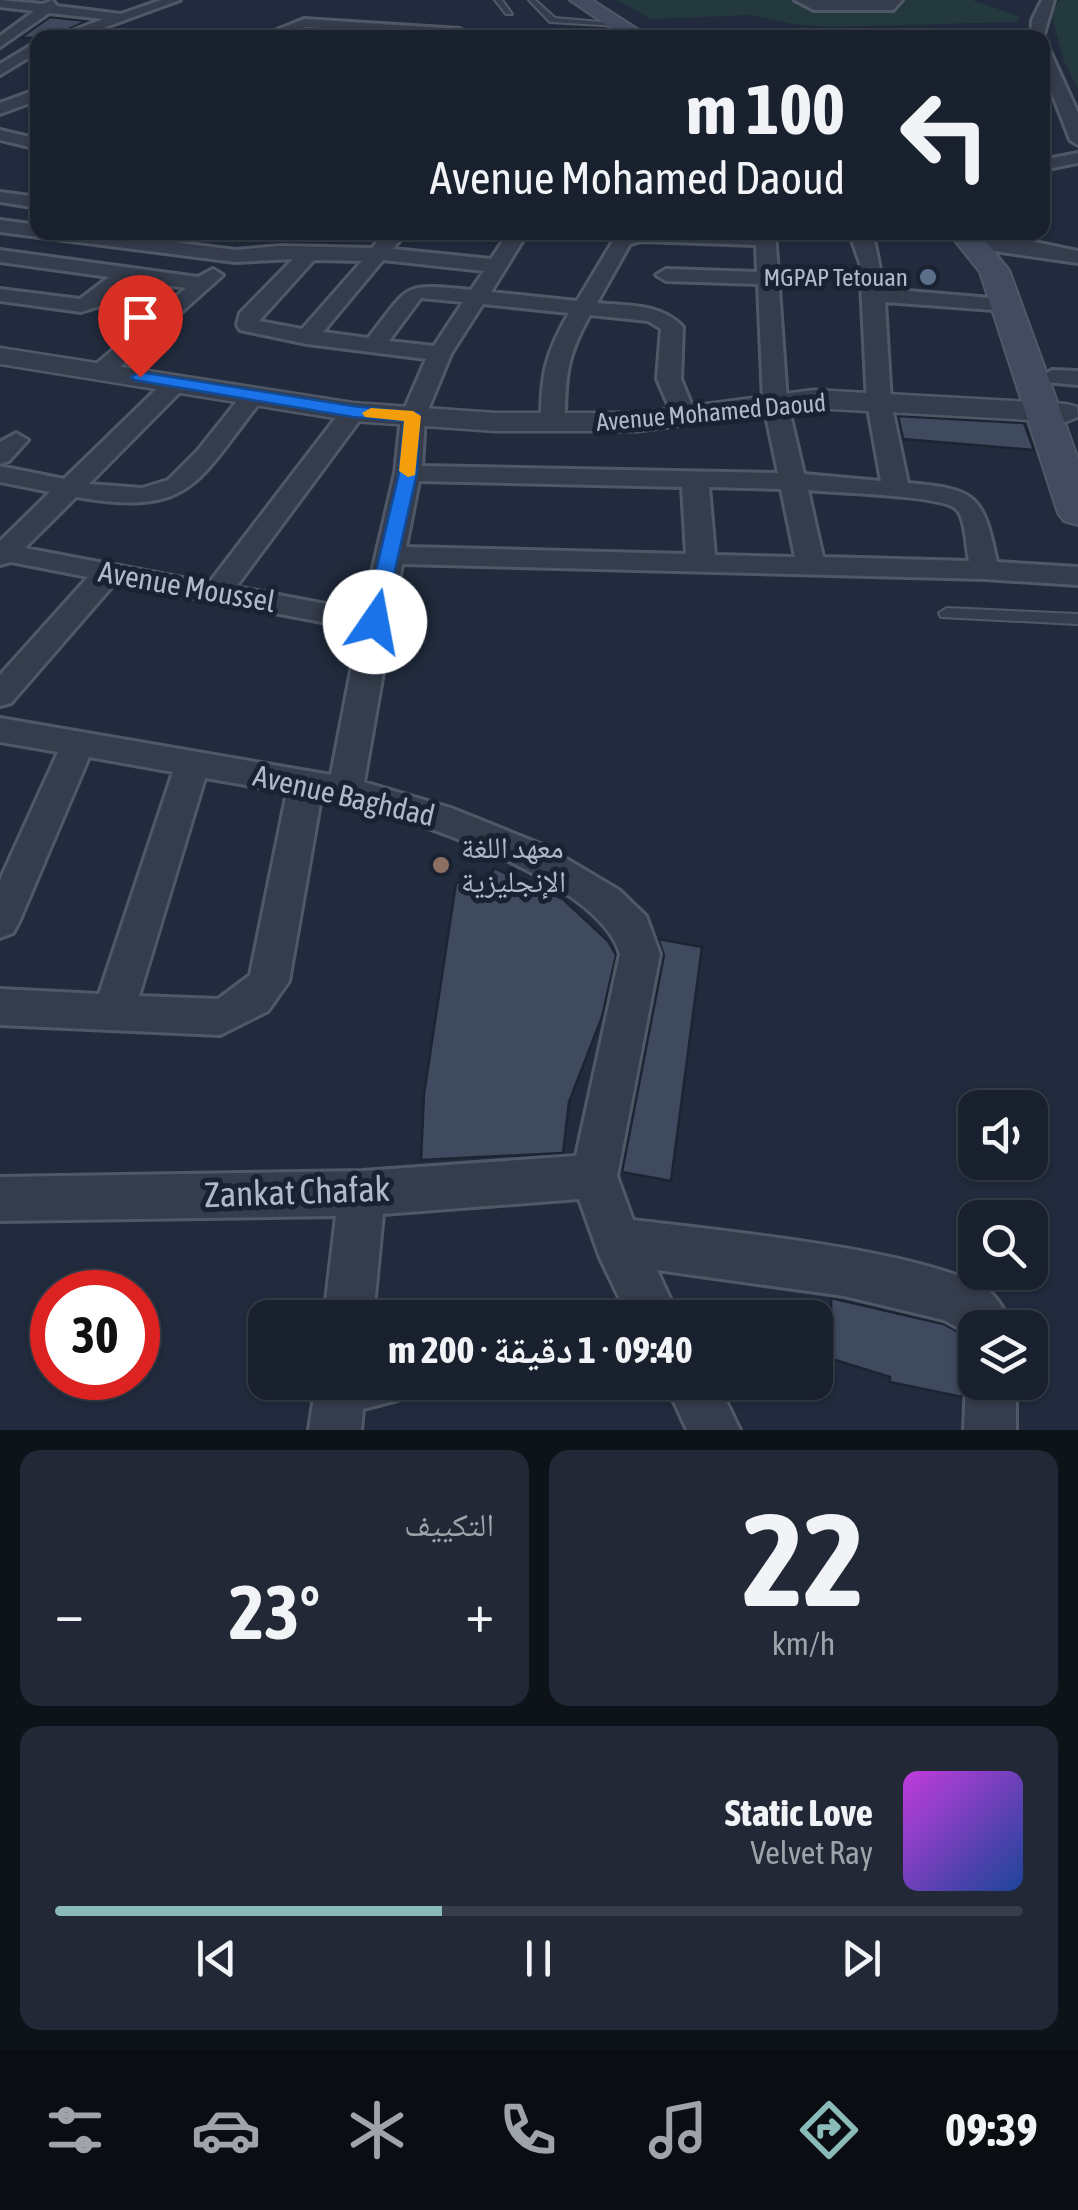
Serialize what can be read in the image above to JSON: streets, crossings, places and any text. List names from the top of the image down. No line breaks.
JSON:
{"streets":{"street":["Avenue Mohamed Daoud","Avenue Moussel","Avenue Baghdad","Zankat Chafak"]},"crossings":[["Avenue Baghdad","Zankat Chafak"]],"places":["MGPAP Tetouan","معهد اللغة الإنجليزية"],"page":{"turn":["100 m","Avenue Mohamed Daoud"],"limit":"30","trip":"09:40 · 1 دقيقة · 200 m","tile":[["22","km/h"],"التكييف"],"heat":["−","23°","+"],"song":["Static Love","Velvet Ray"],"tabs":"09:39"}}
